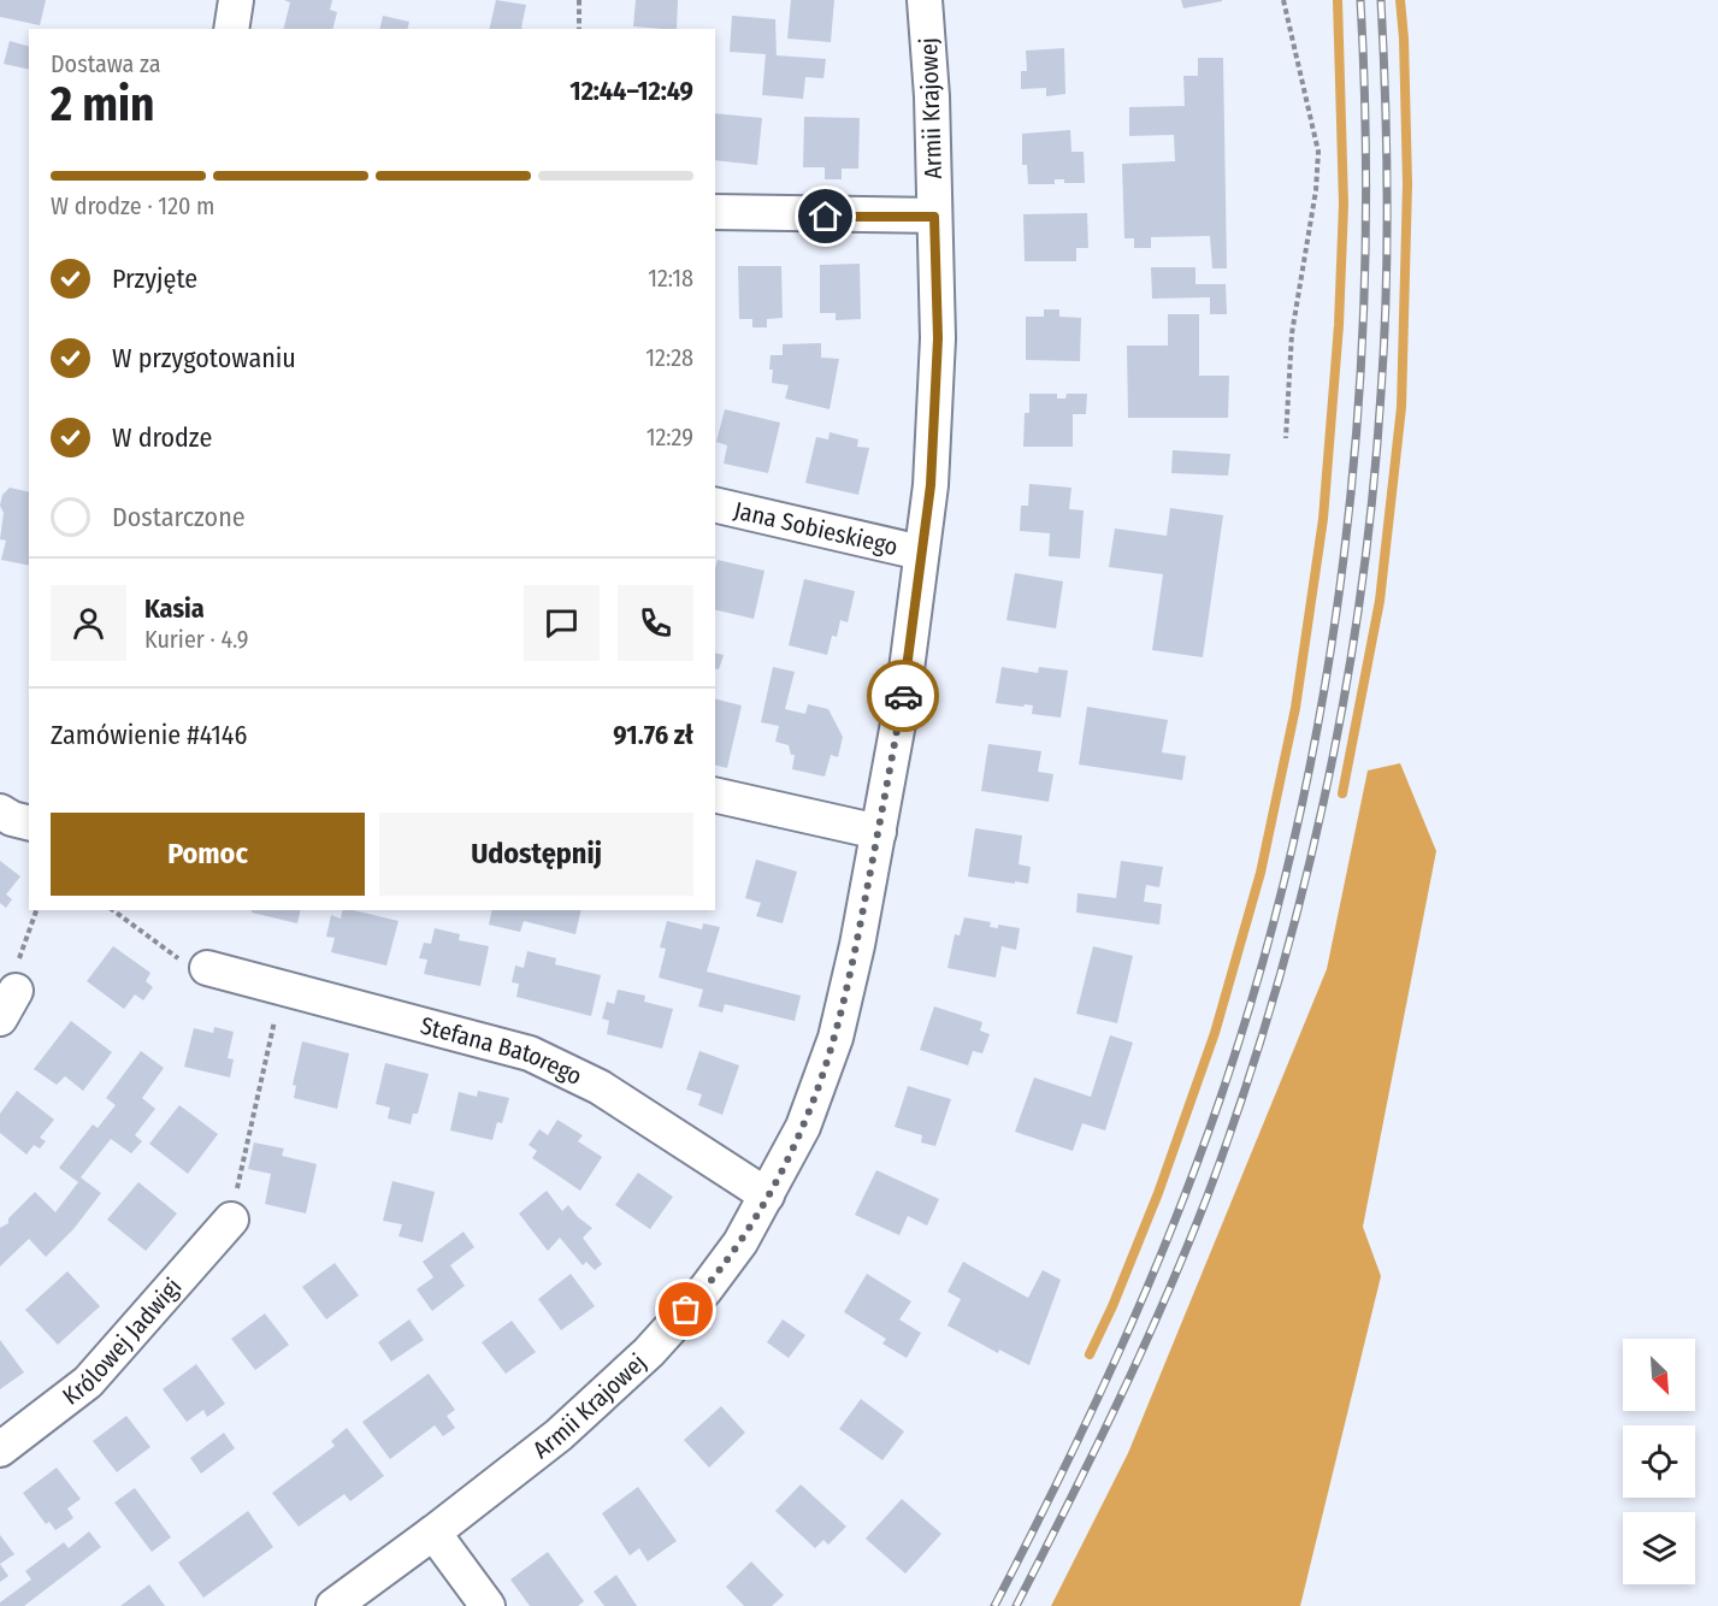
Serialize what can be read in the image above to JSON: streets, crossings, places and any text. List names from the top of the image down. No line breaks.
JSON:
{"streets":{"street":["Armii Krajowej","Jana Sobieskiego","Stefana Batorego","Królowej Jadwigi"]},"crossings":[["Armii Krajowej","Jana Sobieskiego"],["Armii Krajowej","Stefana Batorego"]],"north":"bottom right","page":{"heading":["2 min","Dostawa za","12:44–12:49"],"panel":["Kasia","Kurier · 4.9","Zamówienie #4146","91.76 zł"],"bar":"W drodze · 120 m","list":[["Przyjęte","12:18"],["W przygotowaniu","12:28"],["W drodze","12:29"],"Dostarczone"],"buttons":["Pomoc","Udostępnij"]}}
